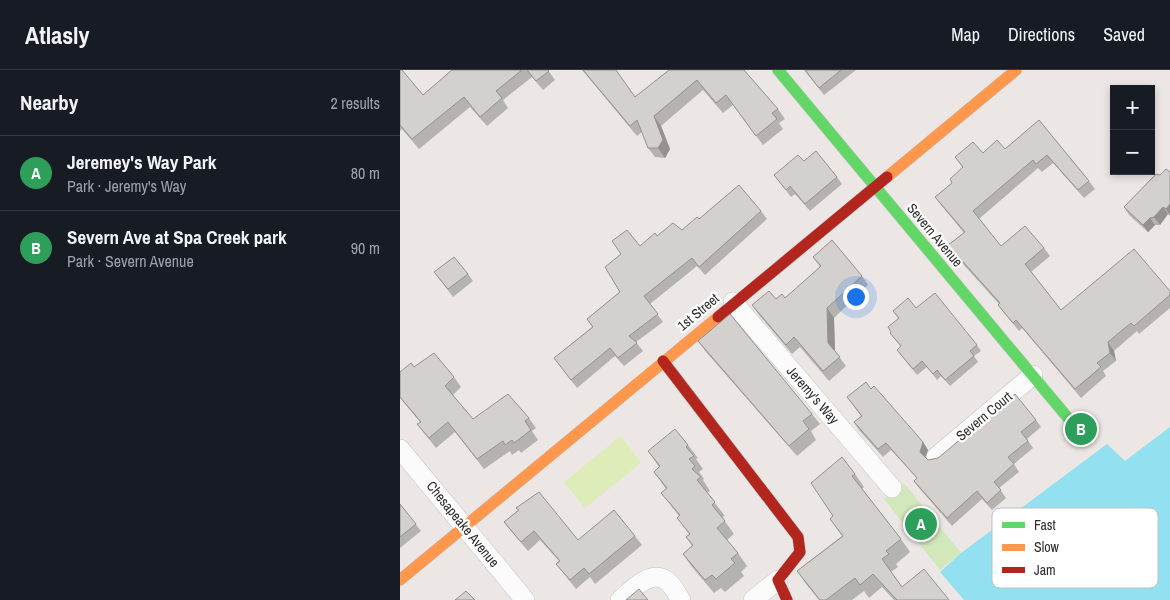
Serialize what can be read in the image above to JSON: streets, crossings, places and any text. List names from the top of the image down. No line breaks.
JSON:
{"streets":{"street":["Severn Avenue","1st Street","Jeremy's Way","Severn Court","Chesapeake Avenue"]},"crossings":[["Severn Avenue","1st Street"],["Severn Avenue","Severn Court"],["1st Street","Jeremy's Way"],["1st Street","Chesapeake Avenue"]],"legend":["Fast","Slow","Jam"],"page":{"header":"Atlasly","nav":["Map","Directions","Saved"],"heading":["Nearby","2 results"],"map_buttons":["+","−"],"list":[{"mark":"A","name":"Jeremey's Way Park","note":"Park · Jeremy's Way","value":"80 m"},{"mark":"B","name":"Severn Ave at Spa Creek park","note":"Park · Severn Avenue","value":"90 m"}],"pins":["B","A"]}}
